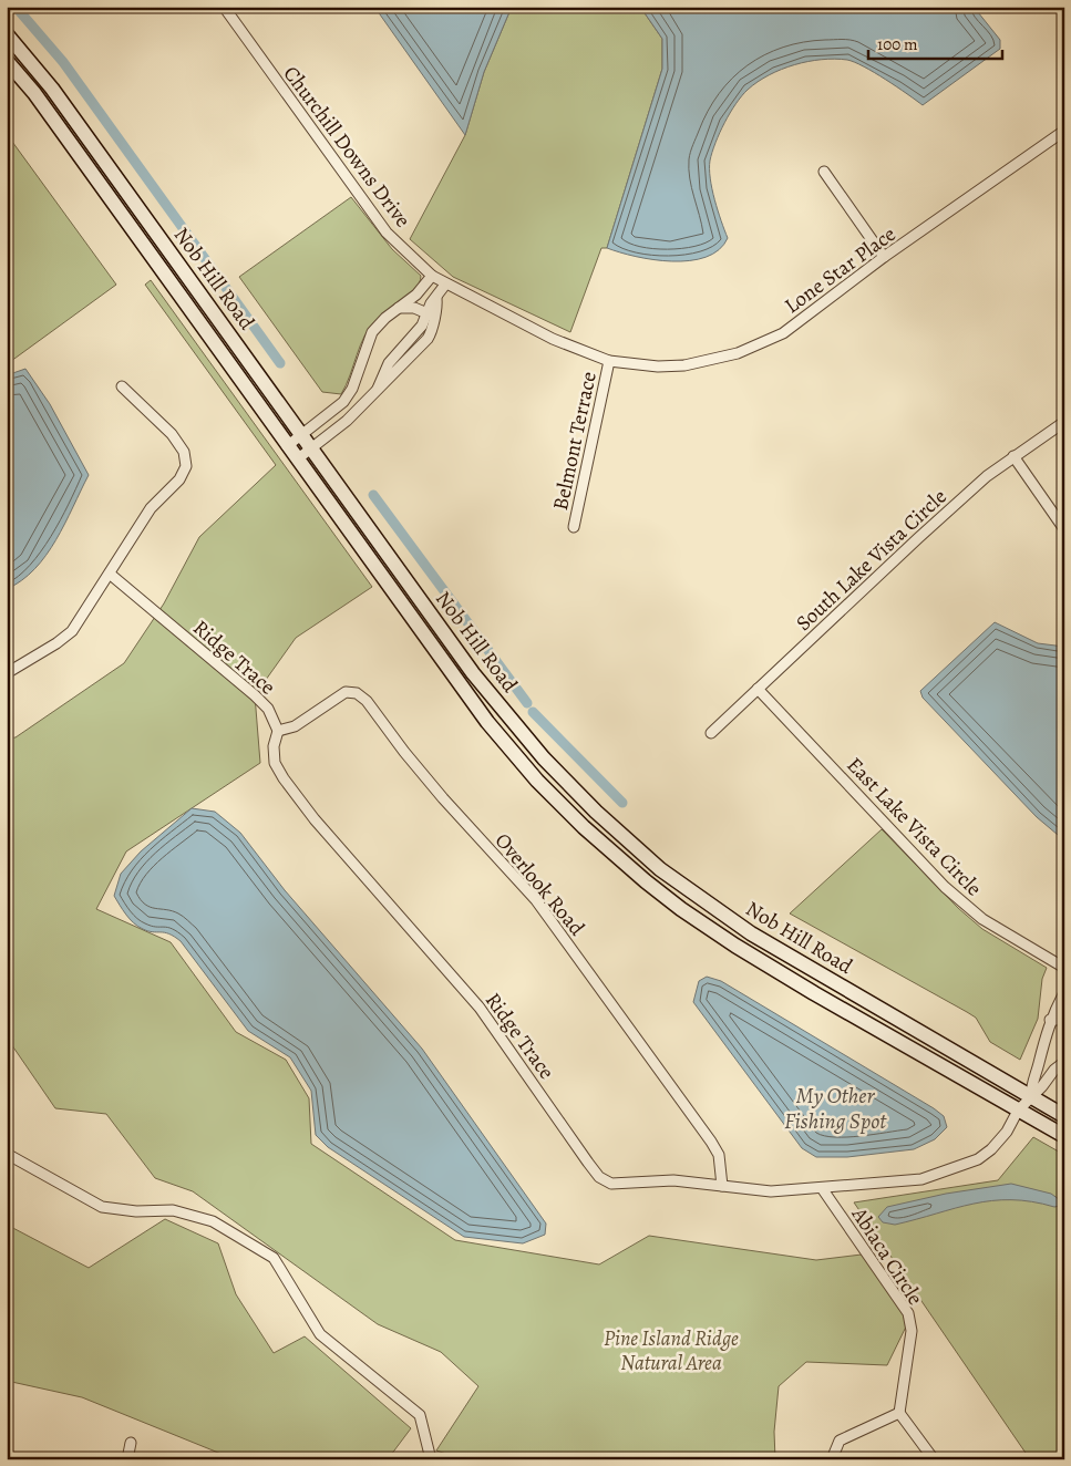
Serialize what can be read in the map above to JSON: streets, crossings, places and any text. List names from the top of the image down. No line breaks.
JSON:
{"streets":{"main road":["Nob Hill Road"],"street":["Churchill Downs Drive","Lone Star Place","Belmont Terrace","South Lake Vista Circle","Ridge Trace","East Lake Vista Circle","Overlook Road","Abiaca Circle"]},"crossings":[["Churchill Downs Drive","Lone Star Place"],["Churchill Downs Drive","Belmont Terrace"],["Lone Star Place","Belmont Terrace"],["Nob Hill Road","Ridge Trace"],["South Lake Vista Circle","East Lake Vista Circle"],["Ridge Trace","Overlook Road"],["Ridge Trace","Abiaca Circle"]],"water":["My Other Fishing Spot"],"parks":["Pine Island Ridge Natural Area"],"scale_bar":"100 m"}
